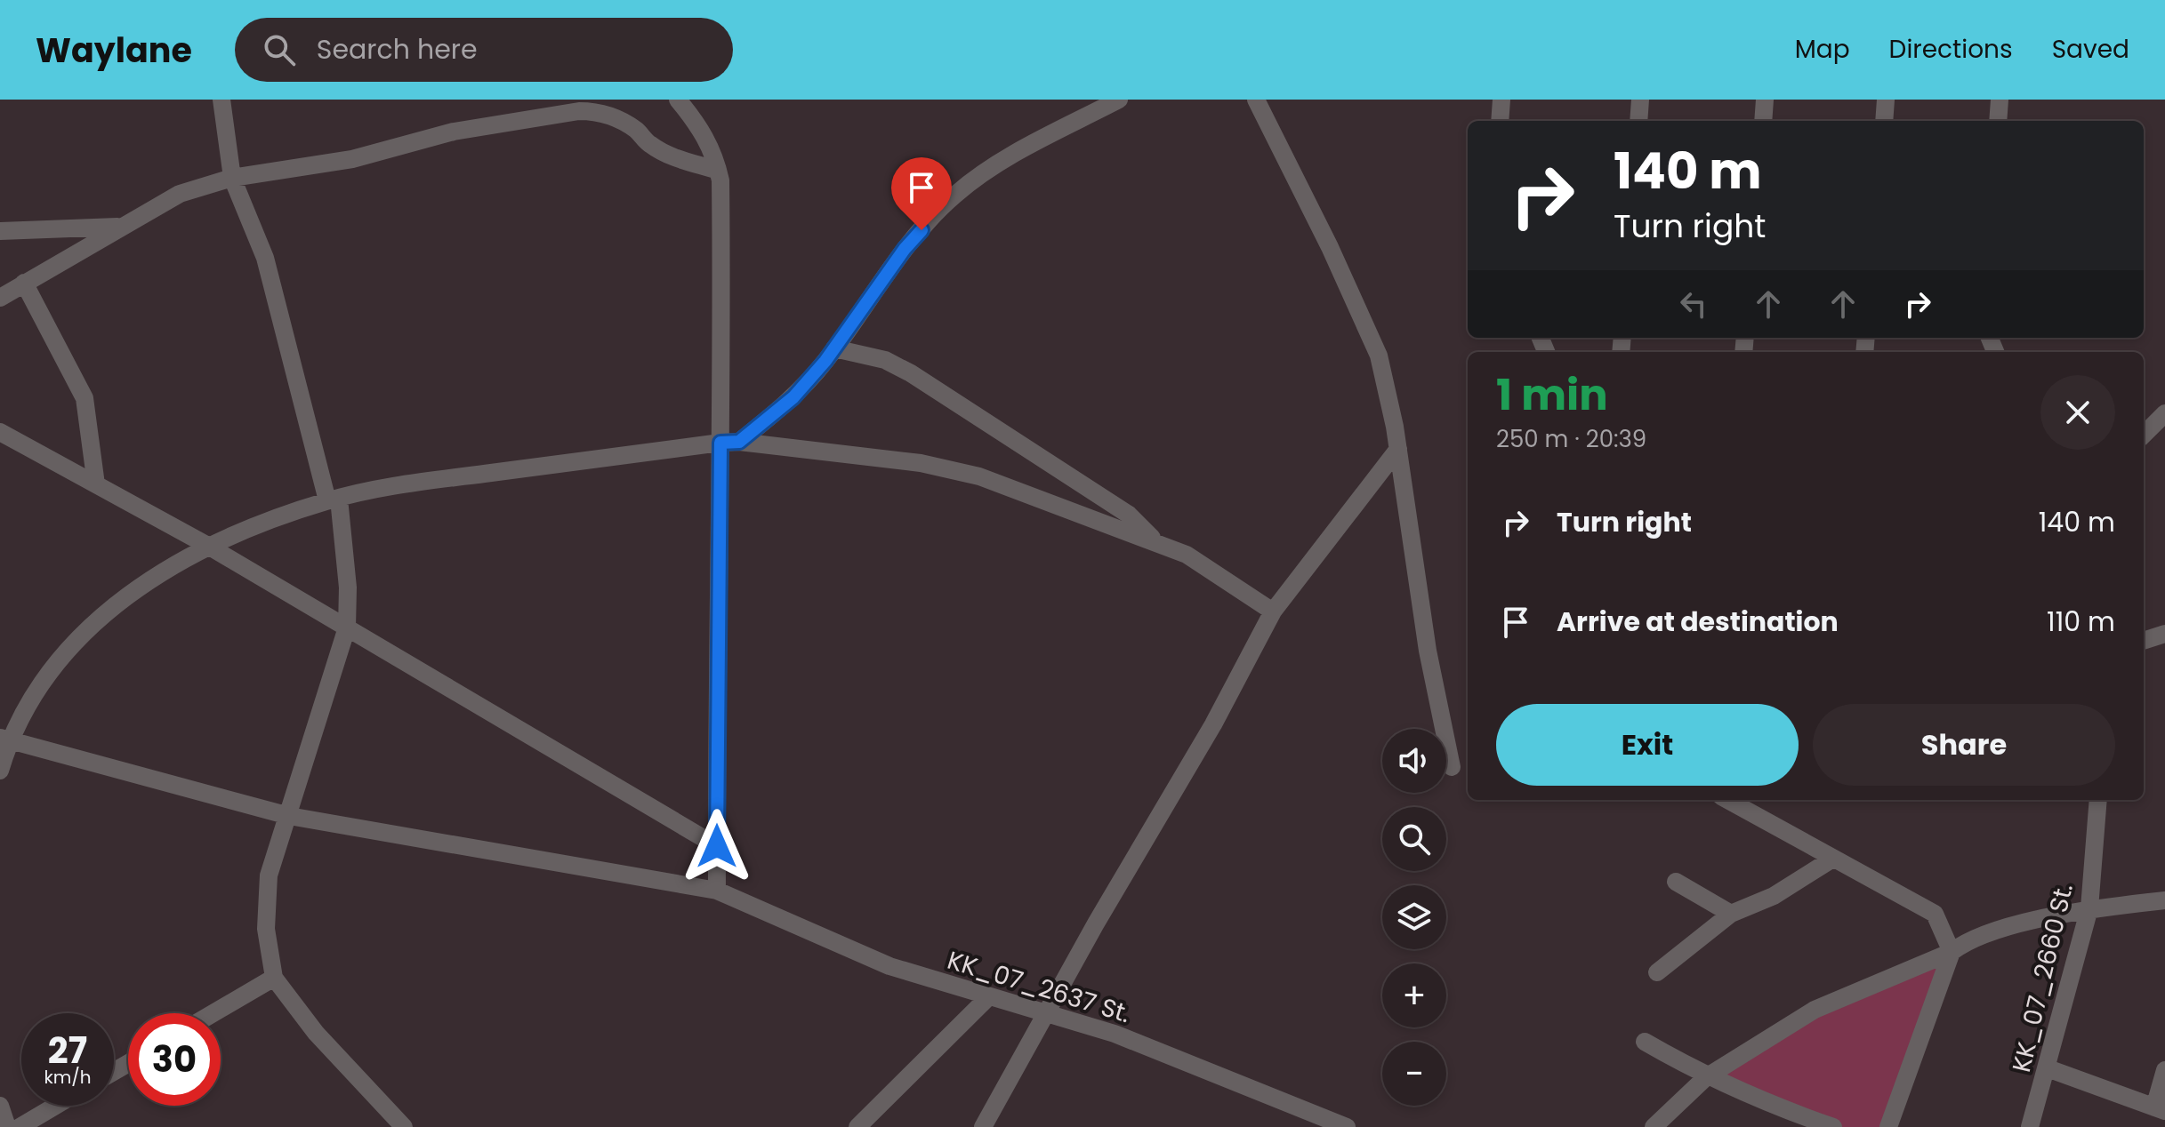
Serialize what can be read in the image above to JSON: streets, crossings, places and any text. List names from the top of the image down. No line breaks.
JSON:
{"streets":{"street":["KK_07_2660 St.","KK_07_2637 St."]},"page":{"header":"Waylane","search":"Search here","nav":["Map","Directions","Saved"],"turn":["140 m","Turn right"],"heading":["1 min","250 m · 20:39"],"list":[{"name":"Turn right","value":"140 m"},{"name":"Arrive at destination","value":"110 m"}],"buttons":["Exit","Share"],"map_buttons":["+","−"],"speed":"27 km/h","limit":"30"}}
